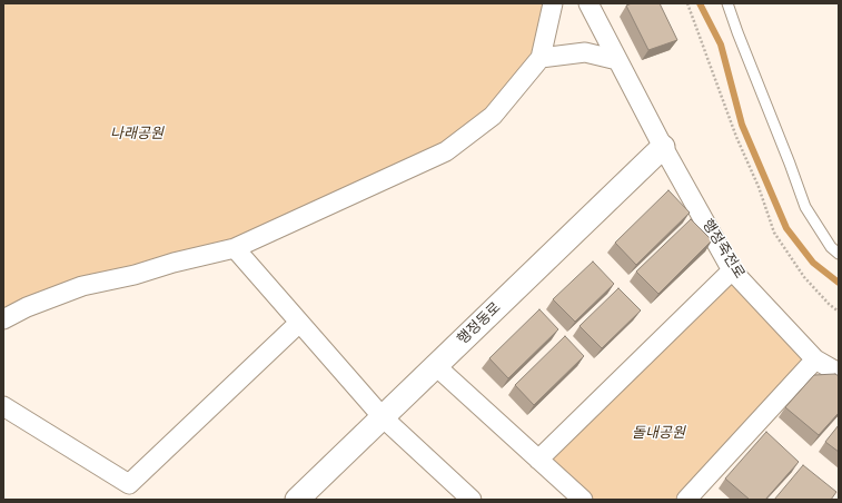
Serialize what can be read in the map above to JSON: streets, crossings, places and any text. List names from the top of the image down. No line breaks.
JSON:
{"streets":{"street":["행정죽전로","행정동로"]},"crossings":[["행정죽전로","행정동로"]],"parks":["나래공원","돌내공원"]}
